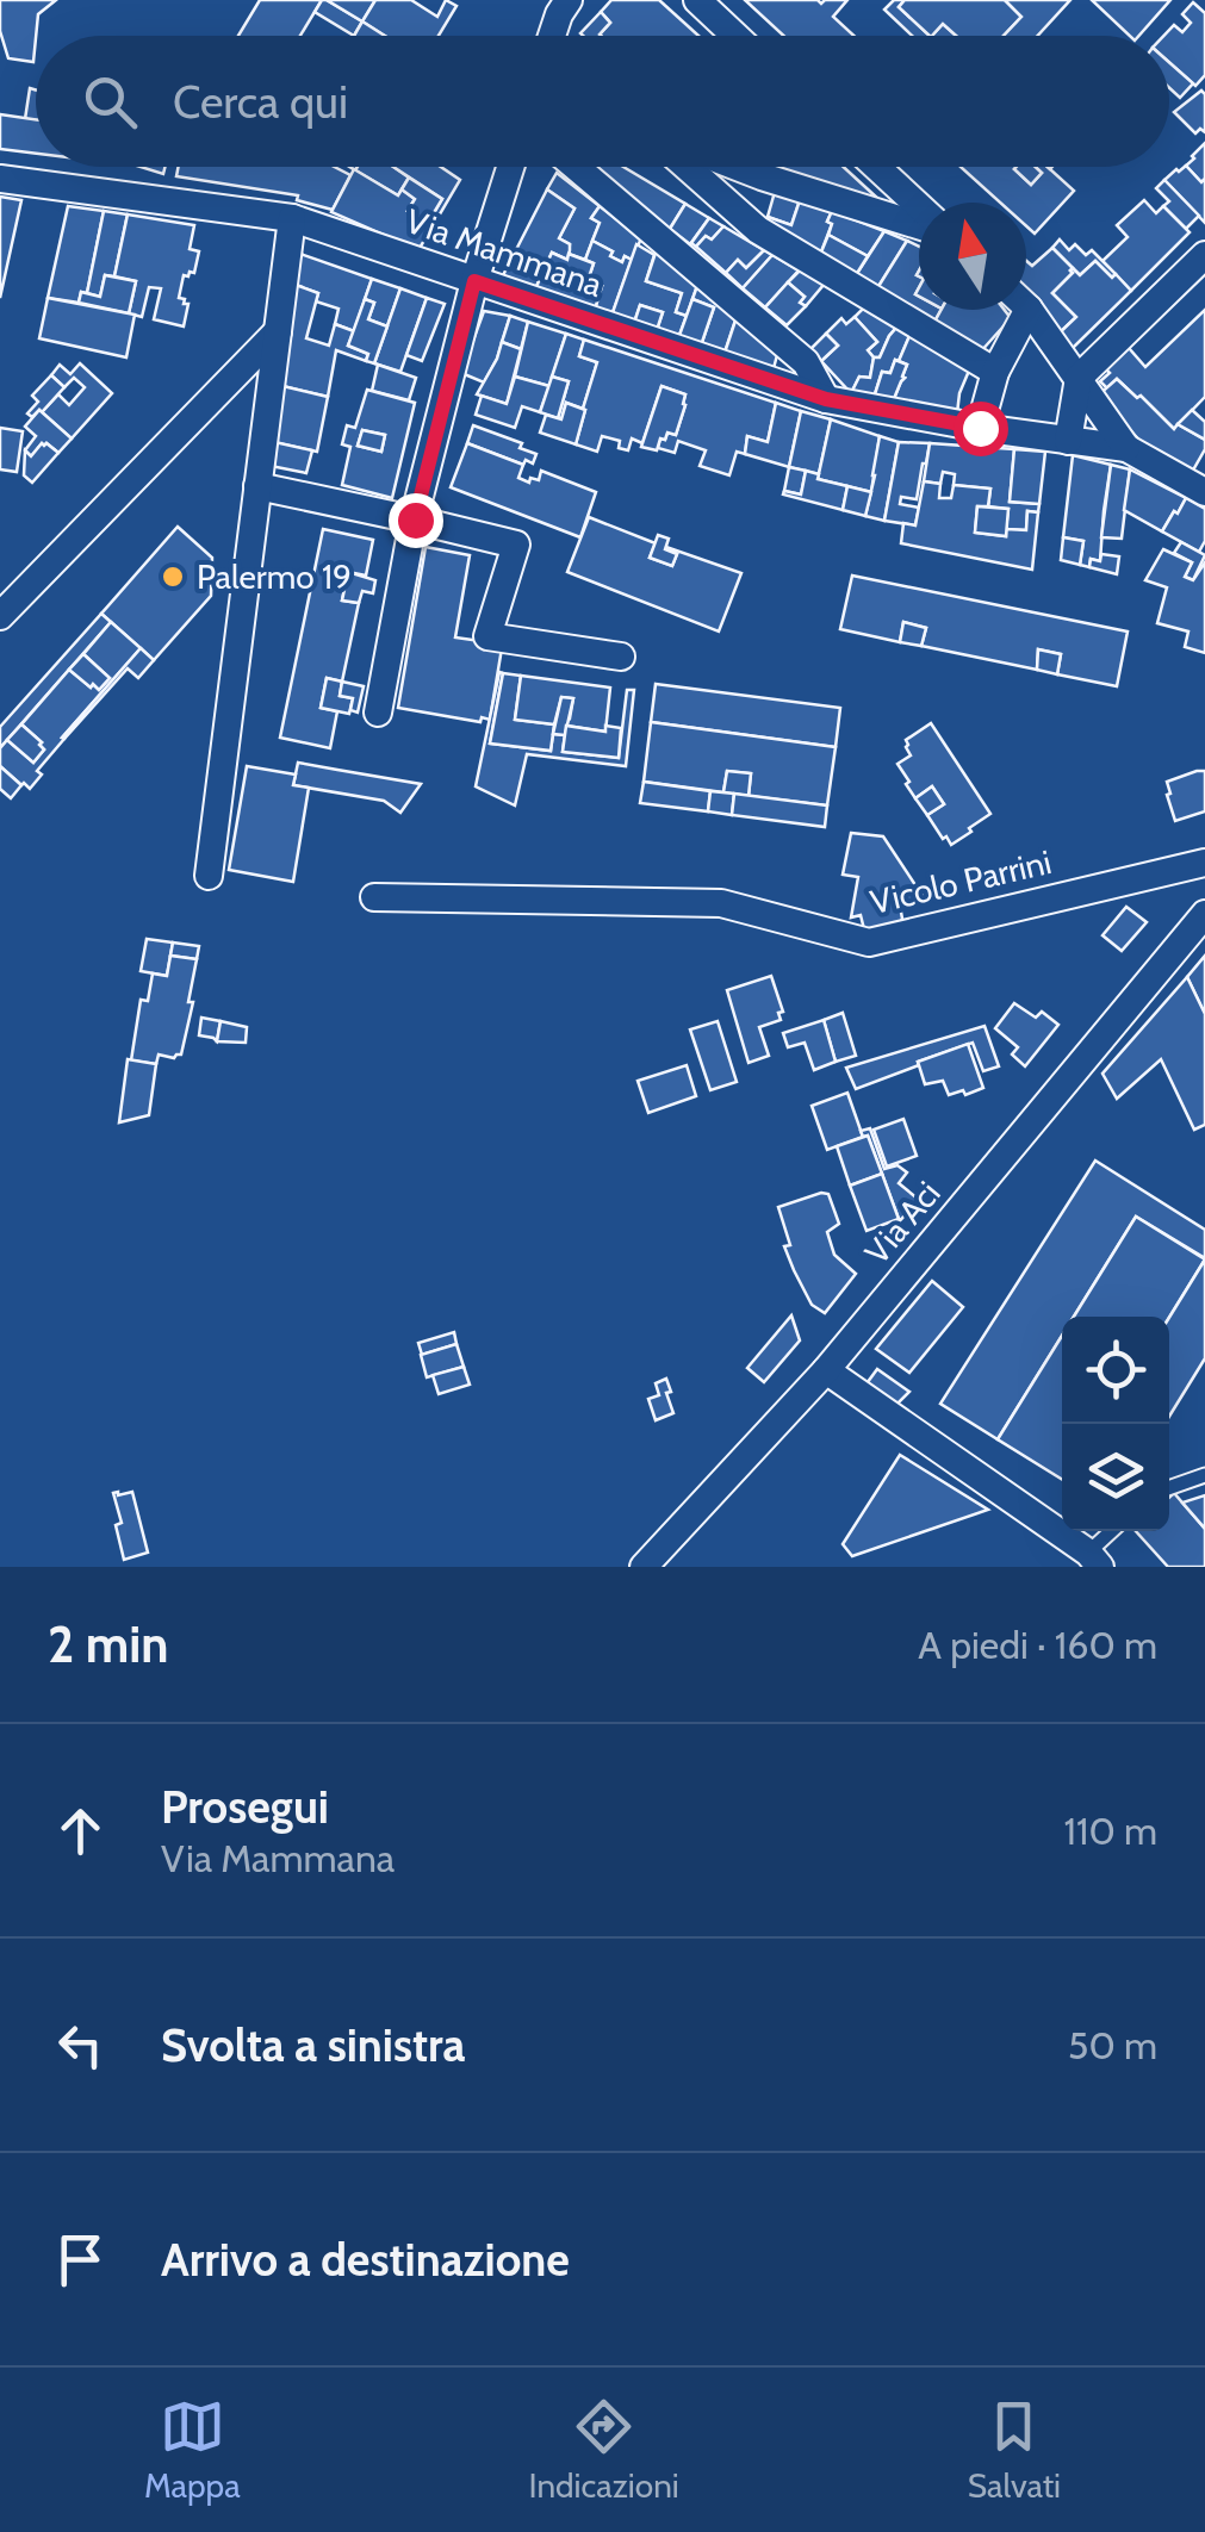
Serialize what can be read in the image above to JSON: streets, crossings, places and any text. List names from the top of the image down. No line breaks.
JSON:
{"streets":{"street":["Via Mammana","Vicolo Parrini","Via Aci"]},"places":["Palermo 19"],"north":"top","page":{"search":"Cerca qui","heading":["2 min","A piedi · 160 m"],"list":[["Prosegui","Via Mammana","110 m"],["Svolta a sinistra","50 m"],"Arrivo a destinazione"],"nav":["Mappa","Indicazioni","Salvati"]}}
